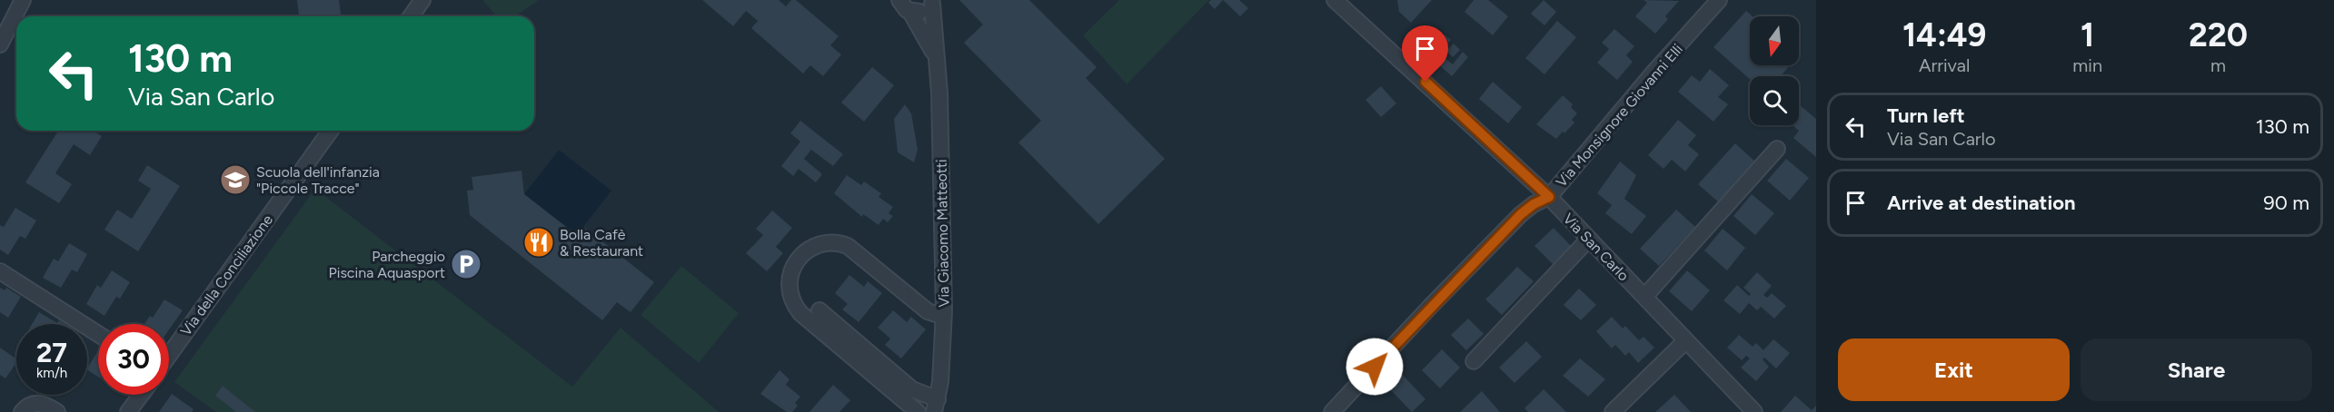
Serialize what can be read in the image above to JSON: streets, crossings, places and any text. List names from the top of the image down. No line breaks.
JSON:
{"streets":{"street":["Via Monsignore Giovanni Elli","Via Giacomo Matteotti","Via San Carlo","Via della Conciliazione"]},"crossings":[["Via Monsignore Giovanni Elli","Via San Carlo"]],"places":{"school or university":["Scuola dell'infanzia \"Piccole Tracce\""],"restaurant":["Bolla Cafè & Restaurant"],"parking":["Parcheggio Piscina Aquasport"]},"north":"bottom","page":{"eta":["14:49","Arrival","1","min","220","m"],"turn":["130 m","Via San Carlo"],"list":[{"name":"Turn left","note":"Via San Carlo","value":"130 m"},{"name":"Arrive at destination","value":"90 m"}],"speed":"27 km/h","limit":"30","buttons":["Exit","Share"]}}
